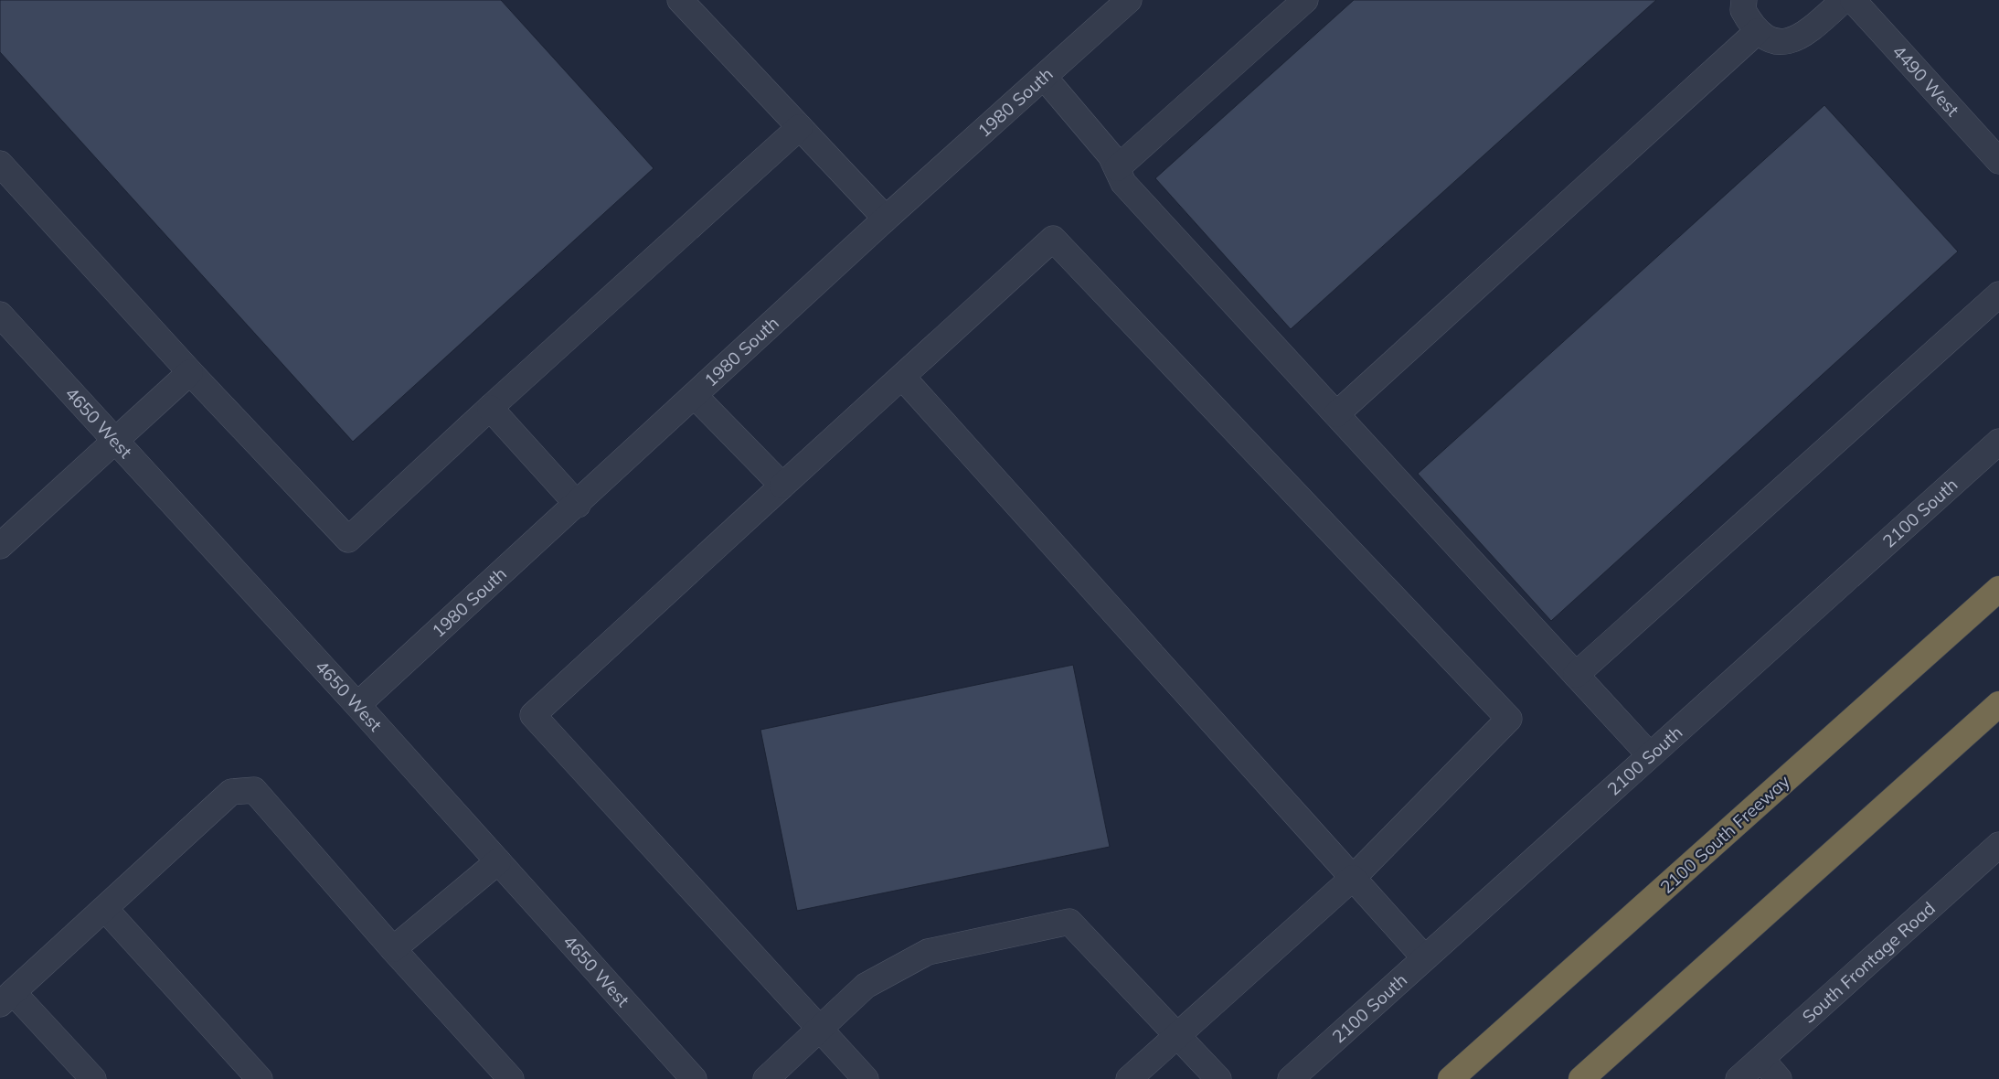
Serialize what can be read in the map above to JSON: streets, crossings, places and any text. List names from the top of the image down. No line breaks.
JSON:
{"streets":{"highway":["2100 South Freeway"],"street":["4490 West","1980 South","4650 West","2100 South","South Frontage Road"]},"crossings":[["1980 South","4650 West"]]}
